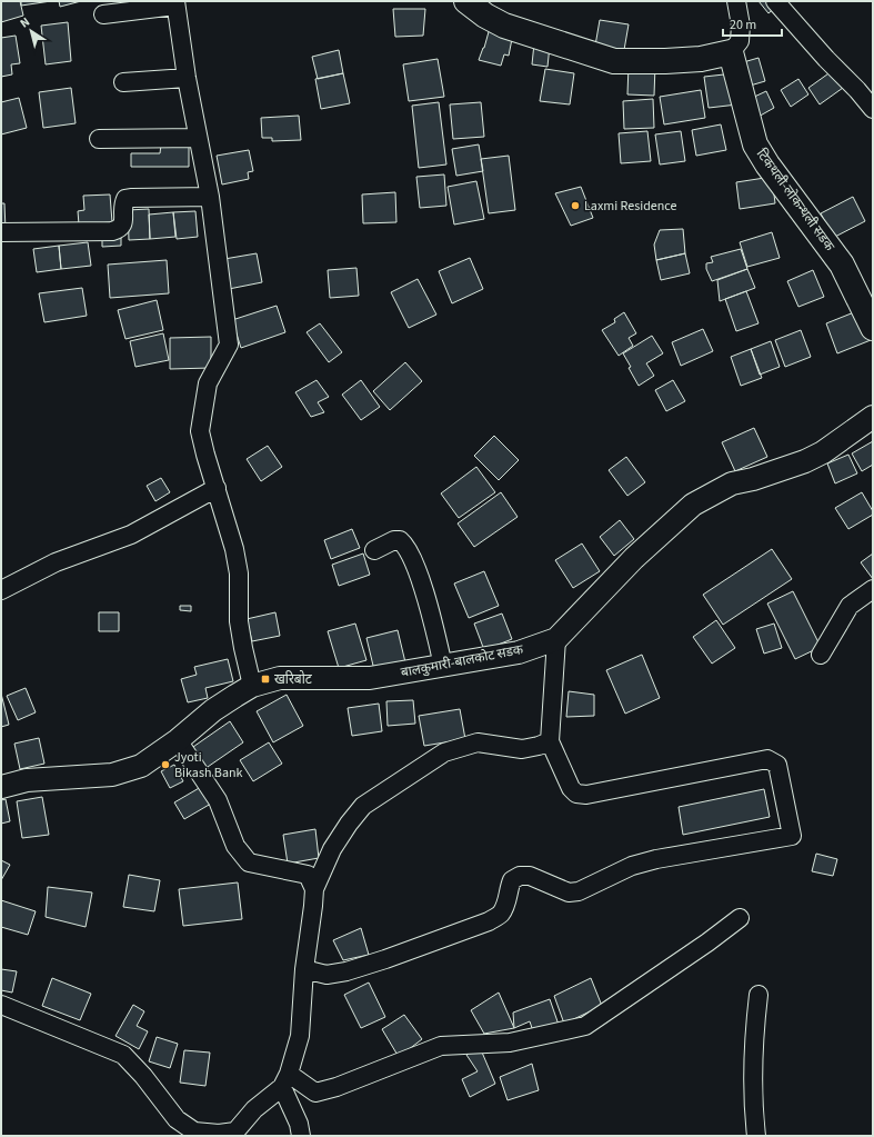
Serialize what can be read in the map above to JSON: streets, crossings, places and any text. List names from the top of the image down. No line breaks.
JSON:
{"streets":{"main road":["टिकथली-लोकन्थली सडक"],"street":["बालकुमारी-बालकोट सडक"]},"places":{"other":["Laxmi Residence","Jyoti Bikash Bank"],"transit":["खरिबोट"]},"scale_bar":"20 m","north":"top left"}
